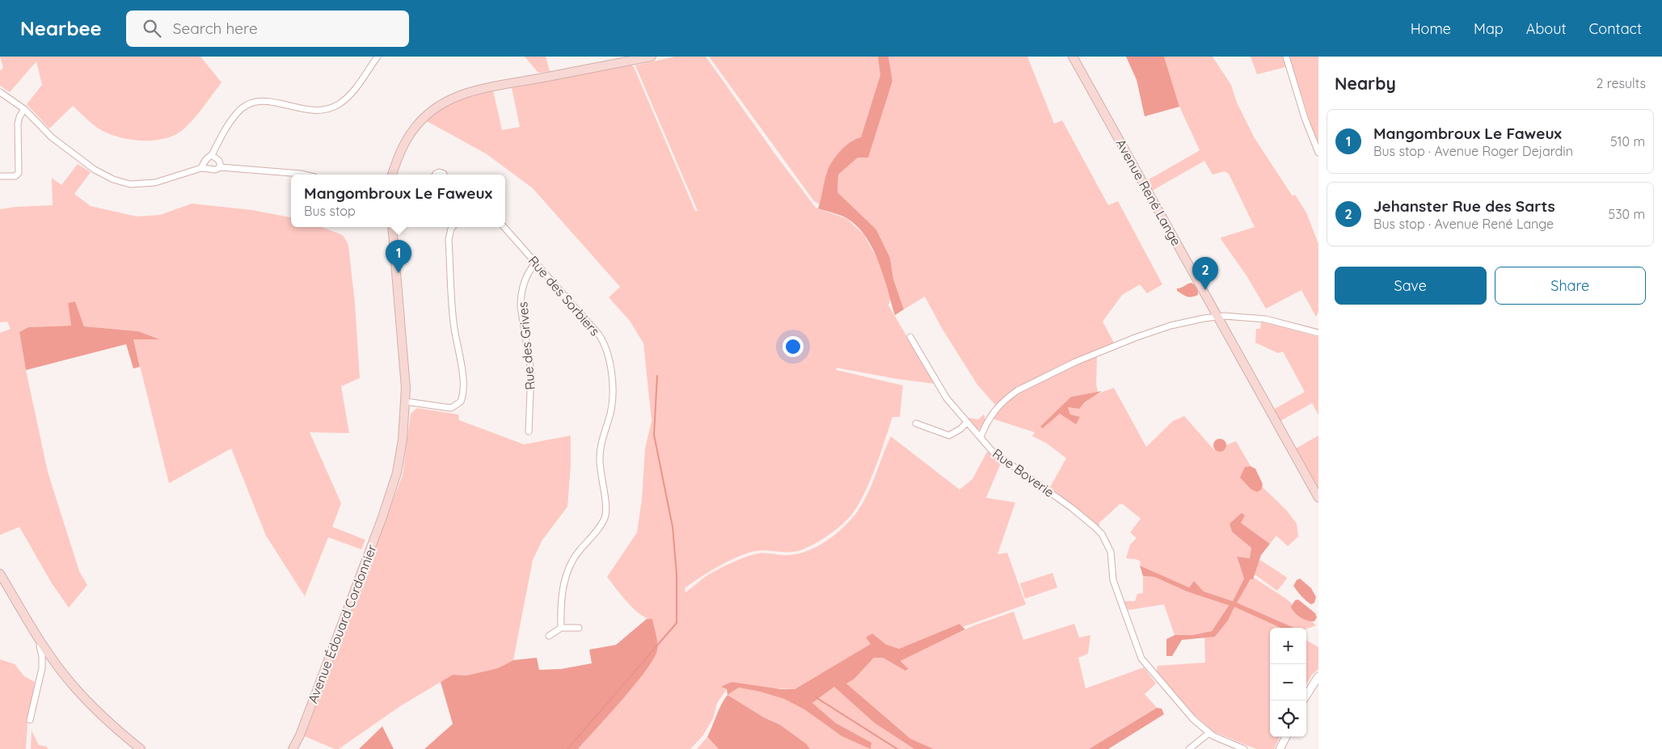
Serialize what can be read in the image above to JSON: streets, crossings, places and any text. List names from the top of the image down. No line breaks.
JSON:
{"streets":{"main road":["Avenue René Lange","Avenue Édouard Cordonnier"],"street":["Rue des Sorbiers","Rue des Grives","Rue Boverie"]},"crossings":[["Avenue René Lange","Rue Boverie"],["Rue des Sorbiers","Rue des Grives"]],"page":{"header":"Nearbee","search":"Search here","nav":["Home","Map","About","Contact"],"heading":["Nearby","2 results"],"list":[{"mark":"1","name":"Mangombroux Le Faweux","note":"Bus stop · Avenue Roger Dejardin","value":"510 m"},{"mark":"2","name":"Jehanster Rue des Sarts","note":"Bus stop · Avenue René Lange","value":"530 m"}],"popup":["Mangombroux Le Faweux","Bus stop"],"pins":["1","2"],"buttons":["Save","Share"],"map_buttons":["+","−"]}}
